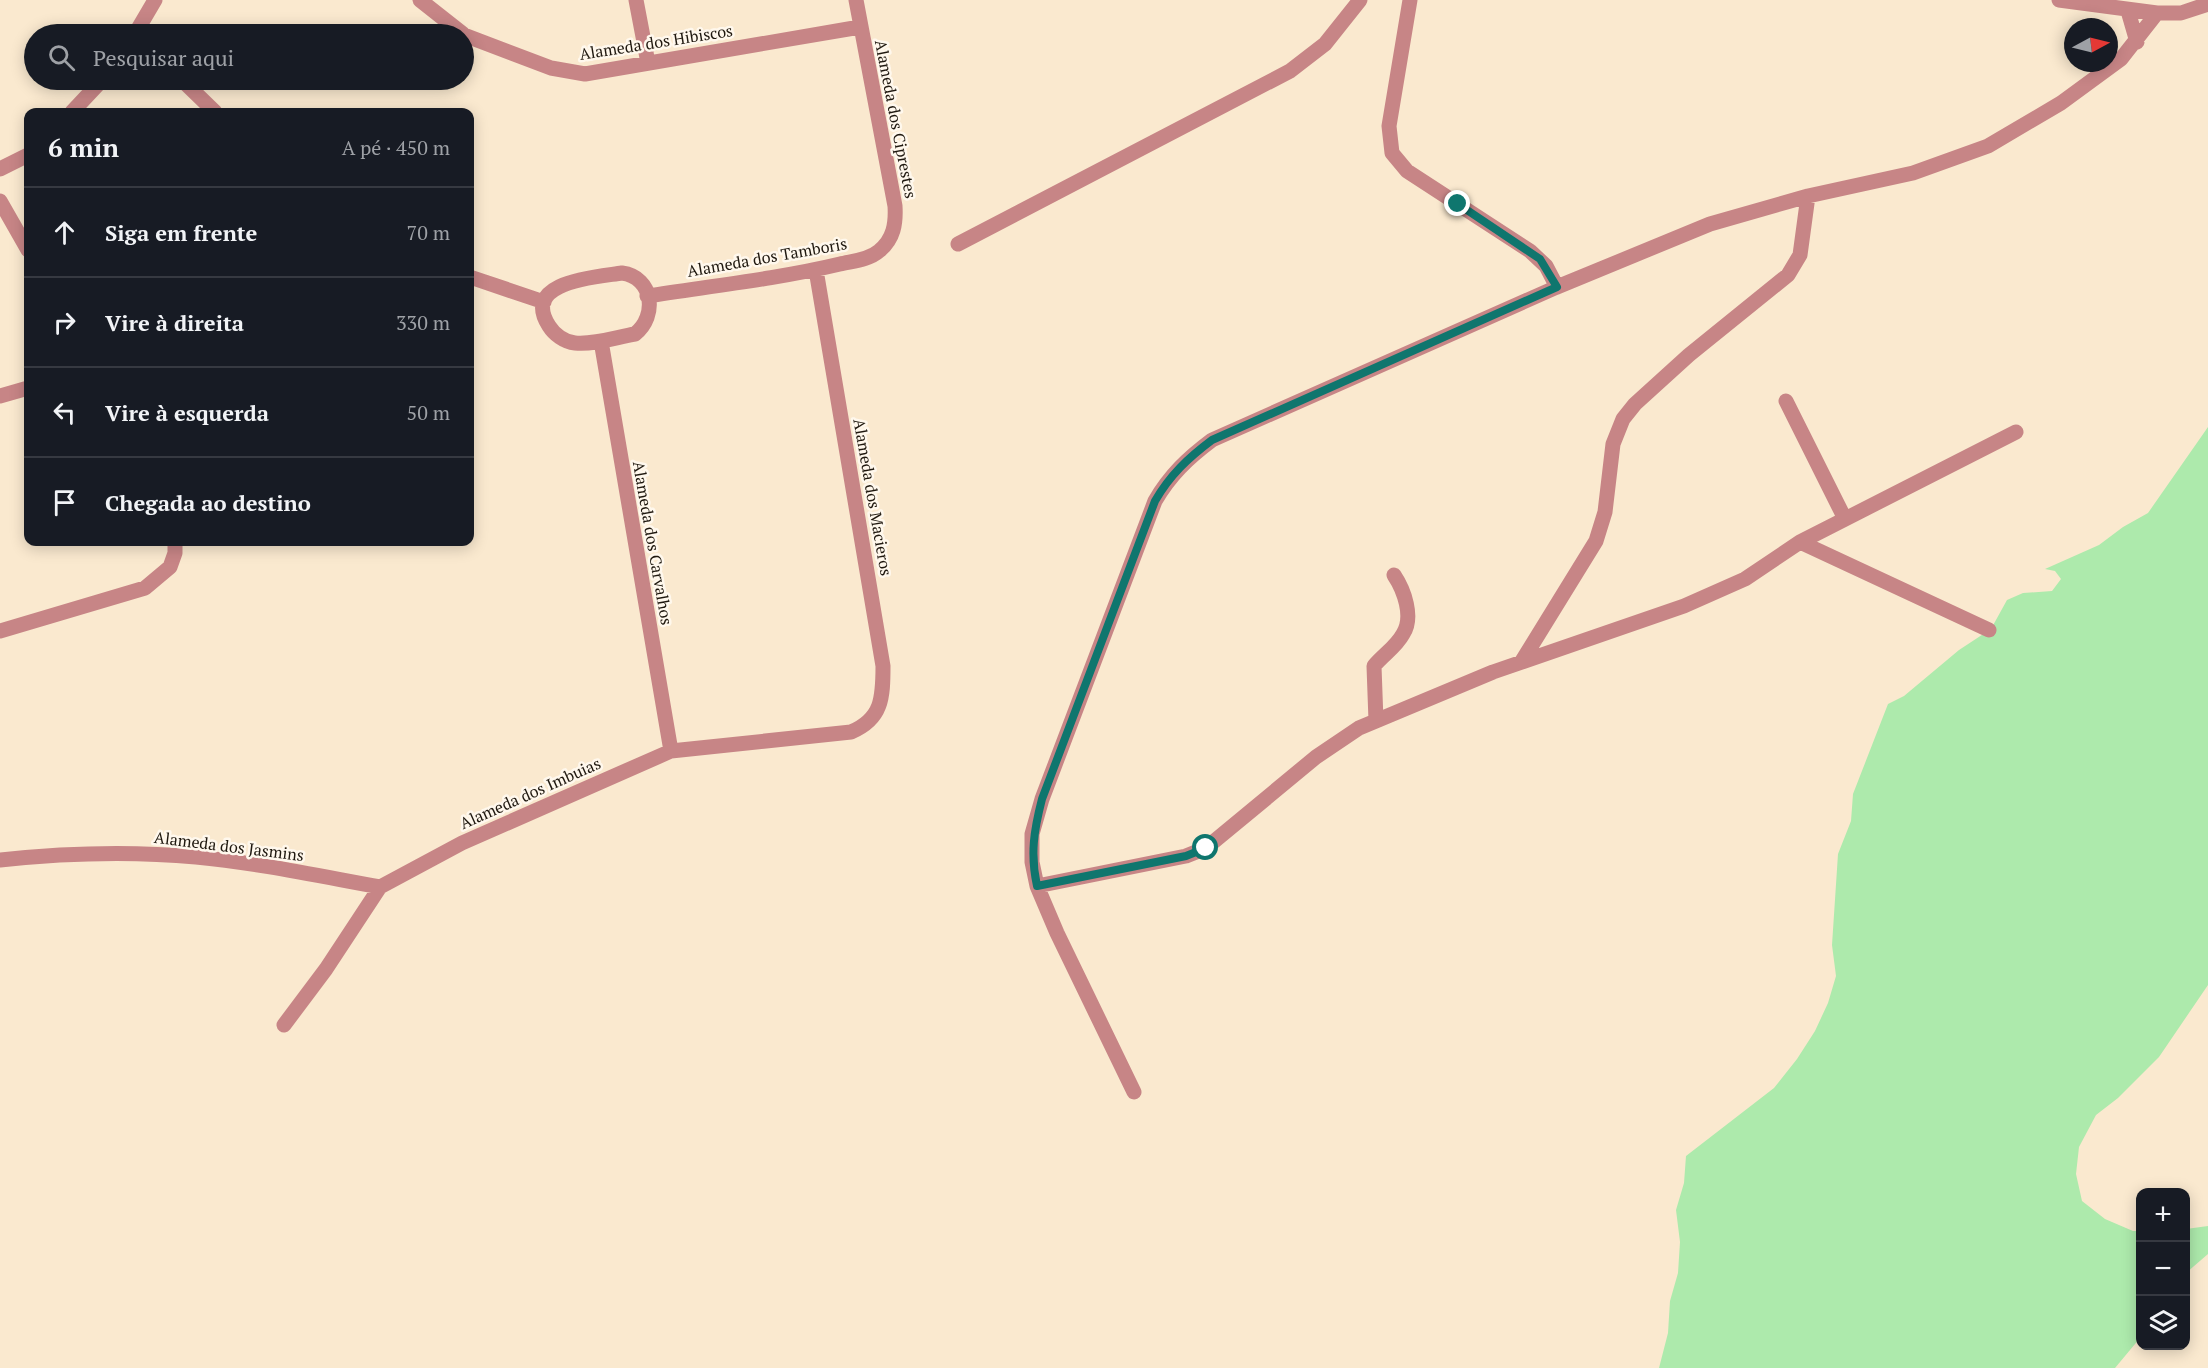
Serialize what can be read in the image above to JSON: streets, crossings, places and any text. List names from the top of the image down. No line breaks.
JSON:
{"streets":{"street":["Alameda dos Hibiscos","Alameda dos Ciprestes","Alameda dos Tamboris","Alameda dos Macieros","Alameda dos Carvalhos","Alameda dos Imbuias","Alameda dos Jasmins"]},"crossings":[["Alameda dos Hibiscos","Alameda dos Ciprestes"],["Alameda dos Ciprestes","Alameda dos Tamboris"],["Alameda dos Tamboris","Alameda dos Macieros"],["Alameda dos Tamboris","Alameda dos Carvalhos"],["Alameda dos Macieros","Alameda dos Imbuias"],["Alameda dos Carvalhos","Alameda dos Imbuias"],["Alameda dos Imbuias","Alameda dos Jasmins"]],"north":"right","page":{"search":"Pesquisar aqui","heading":["6 min","A pé · 450 m"],"list":[["Siga em frente","70 m"],["Vire à direita","330 m"],["Vire à esquerda","50 m"],"Chegada ao destino"],"map_buttons":["+","−"]}}
